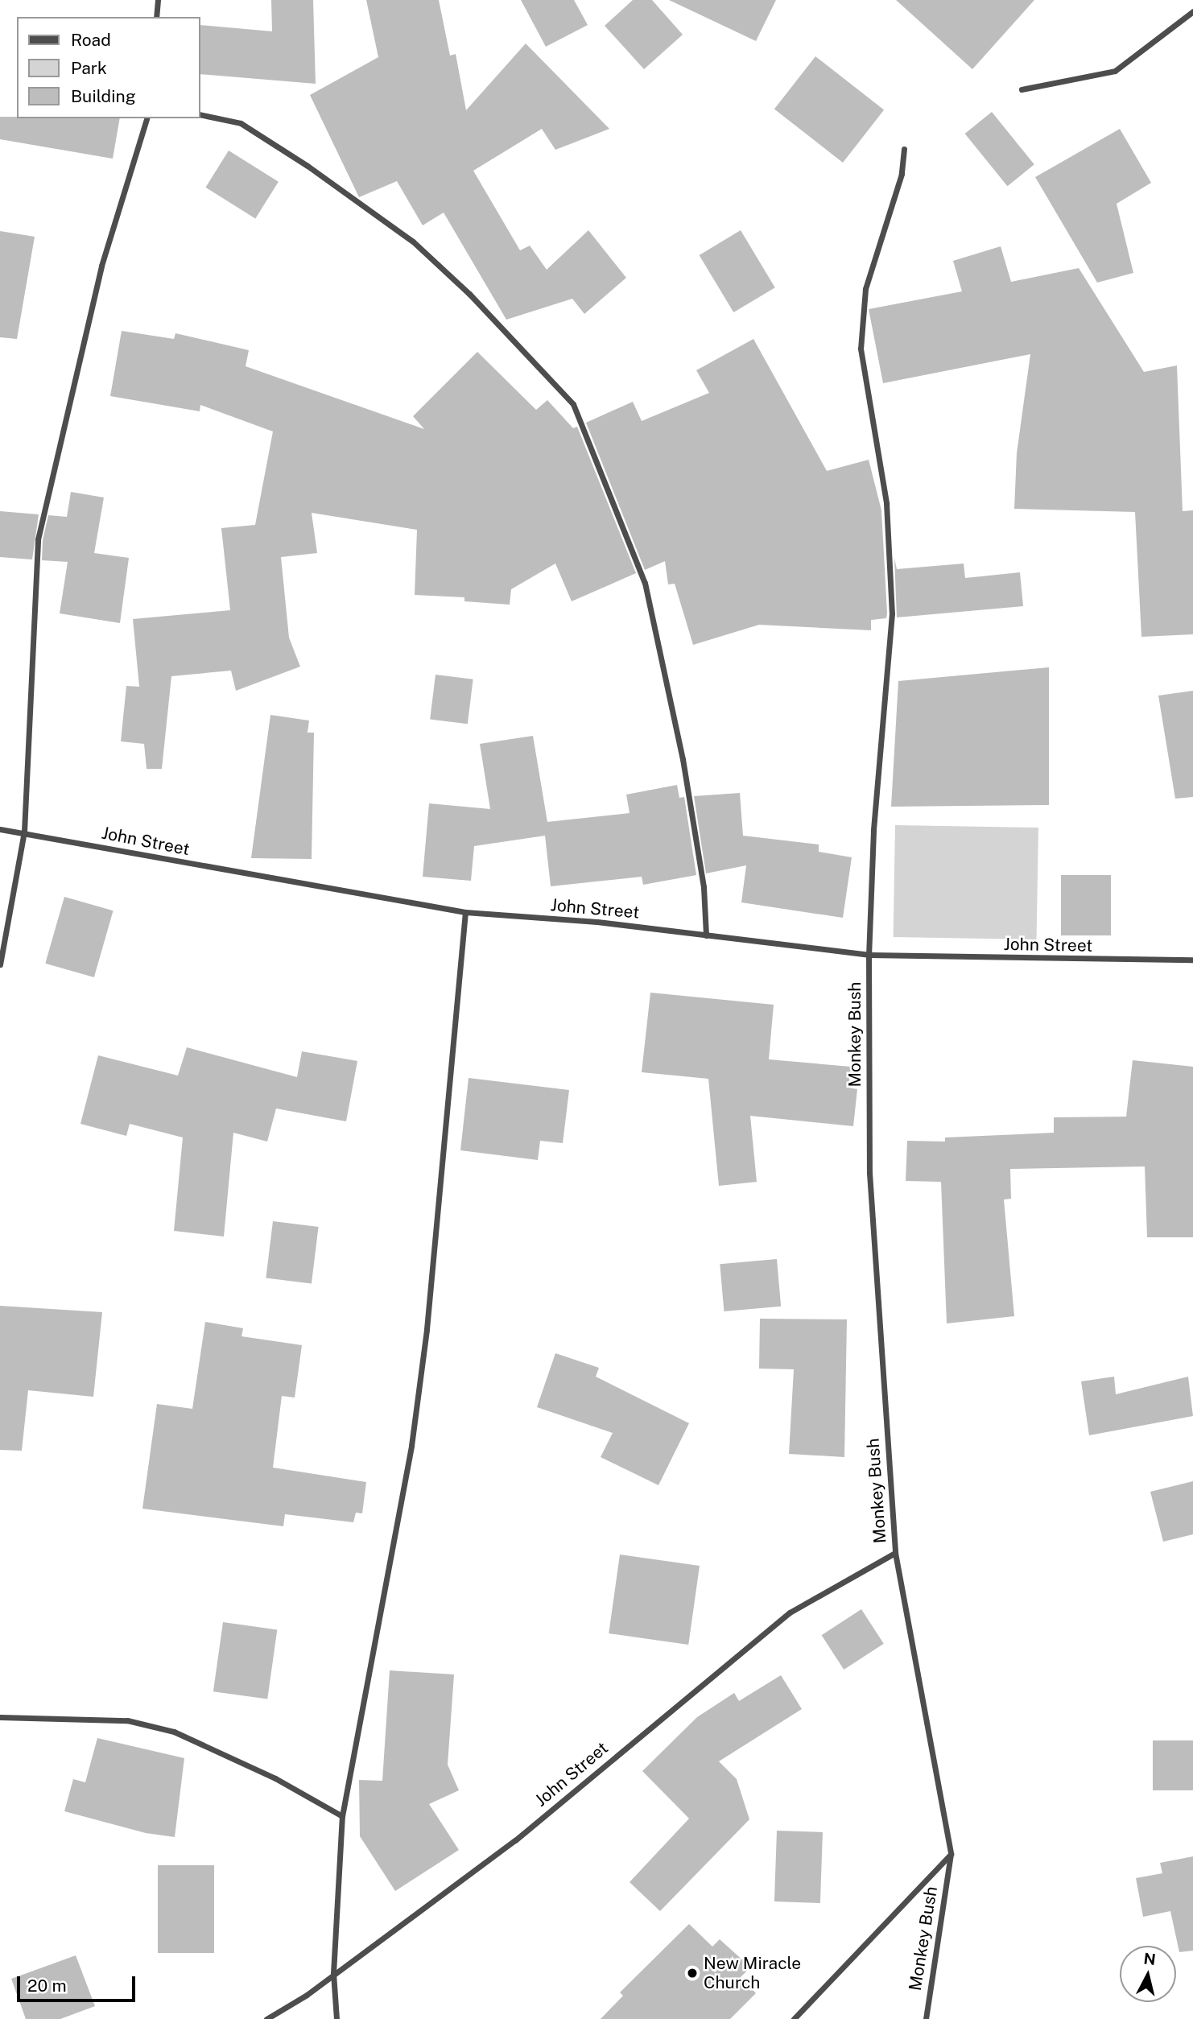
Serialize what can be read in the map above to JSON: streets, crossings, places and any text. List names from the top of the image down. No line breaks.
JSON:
{"streets":{"street":["John Street","Monkey Bush"]},"crossings":[["John Street","Monkey Bush"]],"places":["New Miracle Church"],"legend":["Road","Park","Building"],"scale_bar":"20 m","north":"top"}
